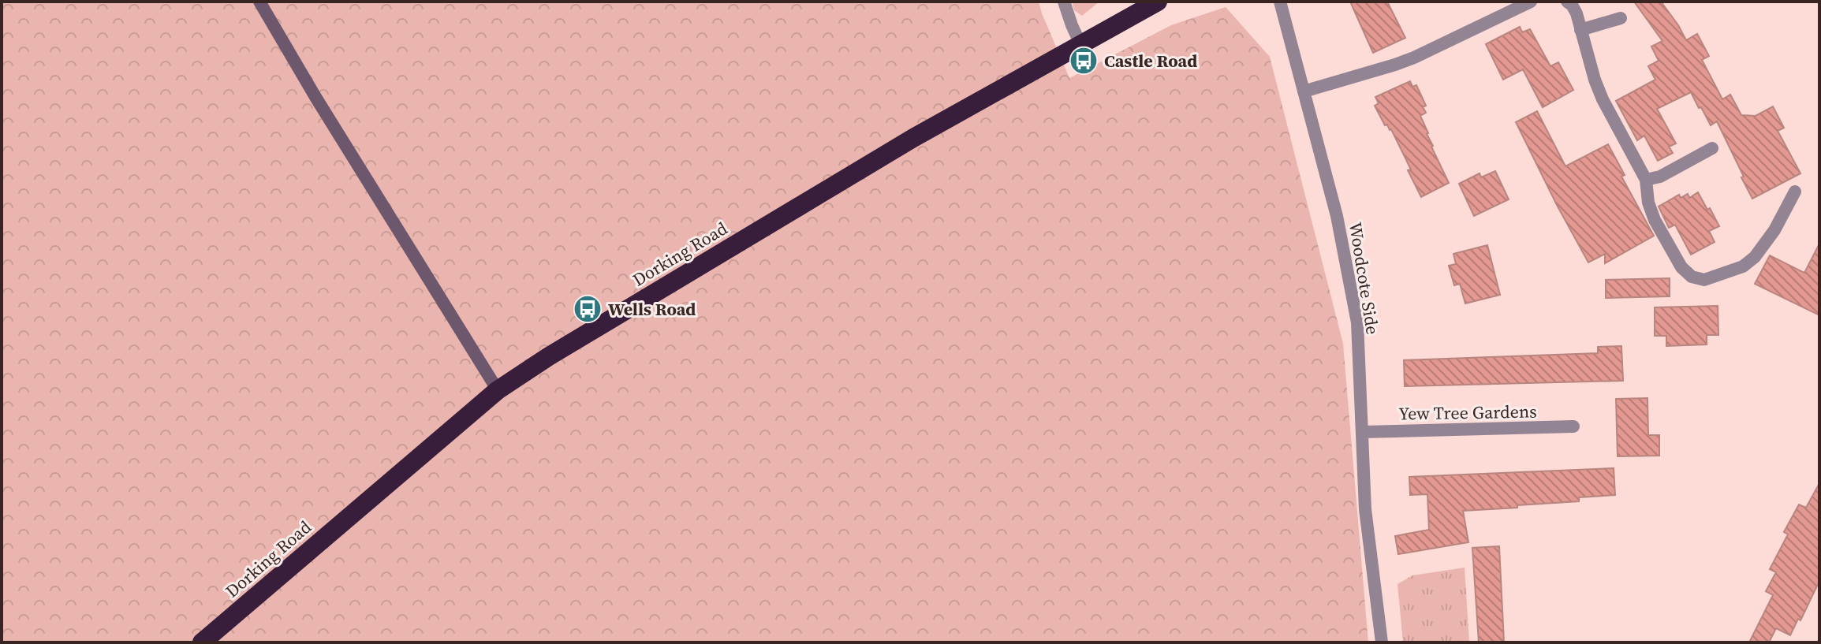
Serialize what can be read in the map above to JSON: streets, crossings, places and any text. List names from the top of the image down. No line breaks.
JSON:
{"streets":{"highway":["Dorking Road"],"street":["Woodcote Side","Yew Tree Gardens"]},"crossings":[["Woodcote Side","Yew Tree Gardens"]],"places":{"bus stop":["Castle Road","Wells Road"]}}
